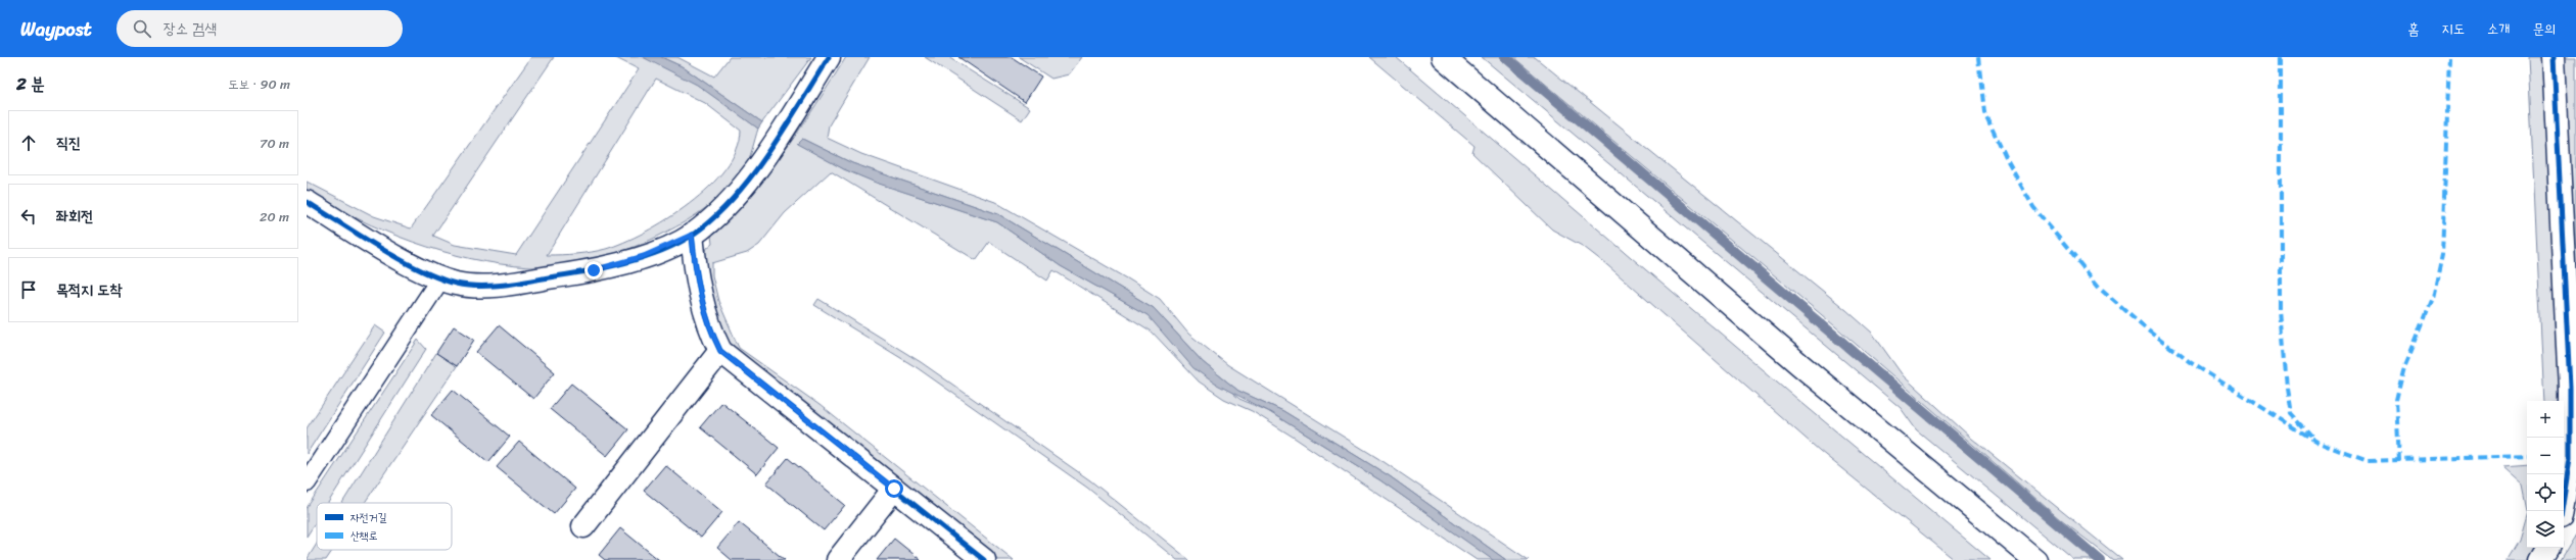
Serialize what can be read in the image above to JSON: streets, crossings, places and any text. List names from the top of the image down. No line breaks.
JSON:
{"legend":["자전거길","산책로"],"page":{"header":"Waypost","search":"장소 검색","nav":["홈","지도","소개","문의"],"heading":["2 분","도보 · 90 m"],"list":[["직진","70 m"],["좌회전","20 m"],"목적지 도착"],"map_buttons":["+","−"]}}
